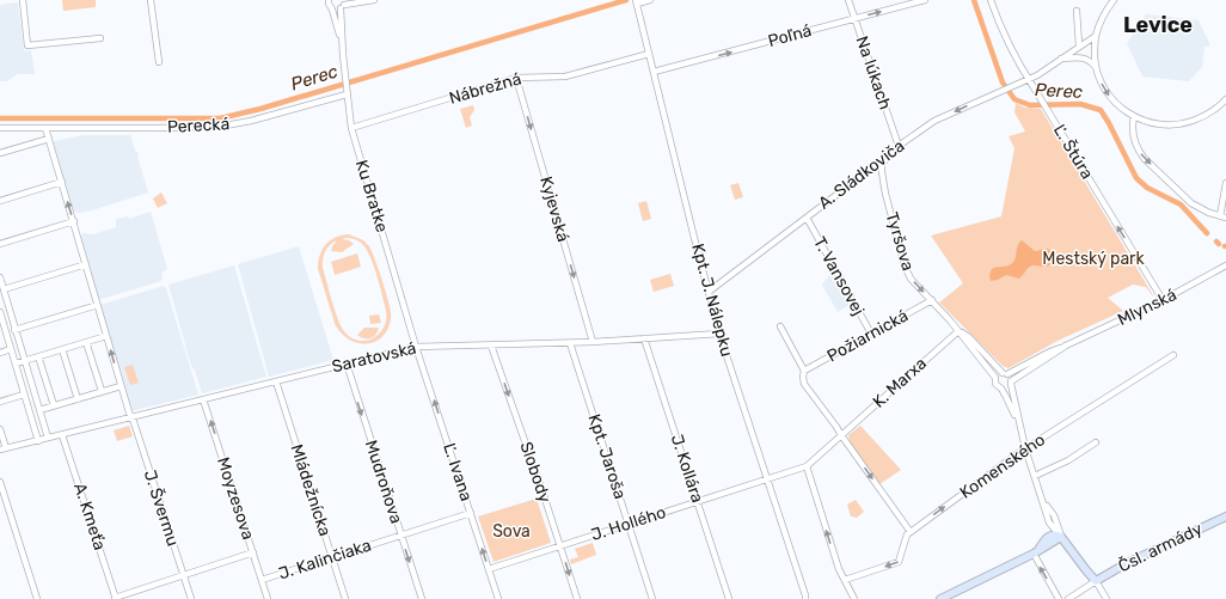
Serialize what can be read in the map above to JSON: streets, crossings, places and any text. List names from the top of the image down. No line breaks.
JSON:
{"streets":{"street":["Poľná","Na lúkach","Nábrežná","Perecká","Ľ. Štúra","A. Sládkoviča","Ku Bratke","Kyjevská","Tyršova","T. Vansovej","Kpt. J. Nálepku","Mlynská","Požiarnická","Saratovská","K. Marxa","Kpt. Jaroša","Komenského","J. Kollára","Ľ. Ivana","Slobody","Mudroňova","Mládežnícka","Moyzesova","J. Švermu","A. Kmeťa","J. Hollého","Čsl. armády","J. Kalinčiaka"]},"crossings":[["Poľná","Na lúkach"],["Poľná","Kpt. J. Nálepku"],["Na lúkach","A. Sládkoviča"],["Nábrežná","Ku Bratke"],["Nábrežná","Kyjevská"],["Nábrežná","Kpt. J. Nálepku"],["Perecká","Ku Bratke"],["Ľ. Štúra","A. Sládkoviča"],["Ľ. Štúra","Mlynská"],["A. Sládkoviča","Tyršova"],["A. Sládkoviča","T. Vansovej"],["A. Sládkoviča","Kpt. J. Nálepku"],["Ku Bratke","Saratovská"],["Ku Bratke","Ľ. Ivana"],["Kyjevská","Saratovská"],["Tyršova","Mlynská"],["Tyršova","Požiarnická"],["Tyršova","K. Marxa"],["T. Vansovej","Požiarnická"],["Kpt. J. Nálepku","Saratovská"],["Kpt. J. Nálepku","K. Marxa"],["Kpt. J. Nálepku","J. Hollého"],["Saratovská","Kpt. Jaroša"],["Saratovská","J. Kollára"],["Saratovská","Ľ. Ivana"],["Saratovská","Slobody"],["Saratovská","Mudroňova"],["Saratovská","Mládežnícka"],["Saratovská","Moyzesova"],["Saratovská","J. Švermu"],["Saratovská","A. Kmeťa"],["K. Marxa","J. Hollého"],["Kpt. Jaroša","J. Hollého"],["J. Kollára","J. Hollého"],["Ľ. Ivana","J. Hollého"],["Ľ. Ivana","J. Kalinčiaka"],["Slobody","J. Hollého"],["Mudroňova","J. Kalinčiaka"],["Mládežnícka","J. Kalinčiaka"],["Moyzesova","J. Kalinčiaka"]],"one_way":["Poľná","Ľ. Štúra","Kyjevská","Tyršova","Komenského","Ľ. Ivana","Slobody","Mudroňova","Moyzesova"],"districts":["Levice"],"water":["Perec"],"parks":["Mestský park","Sova"]}
